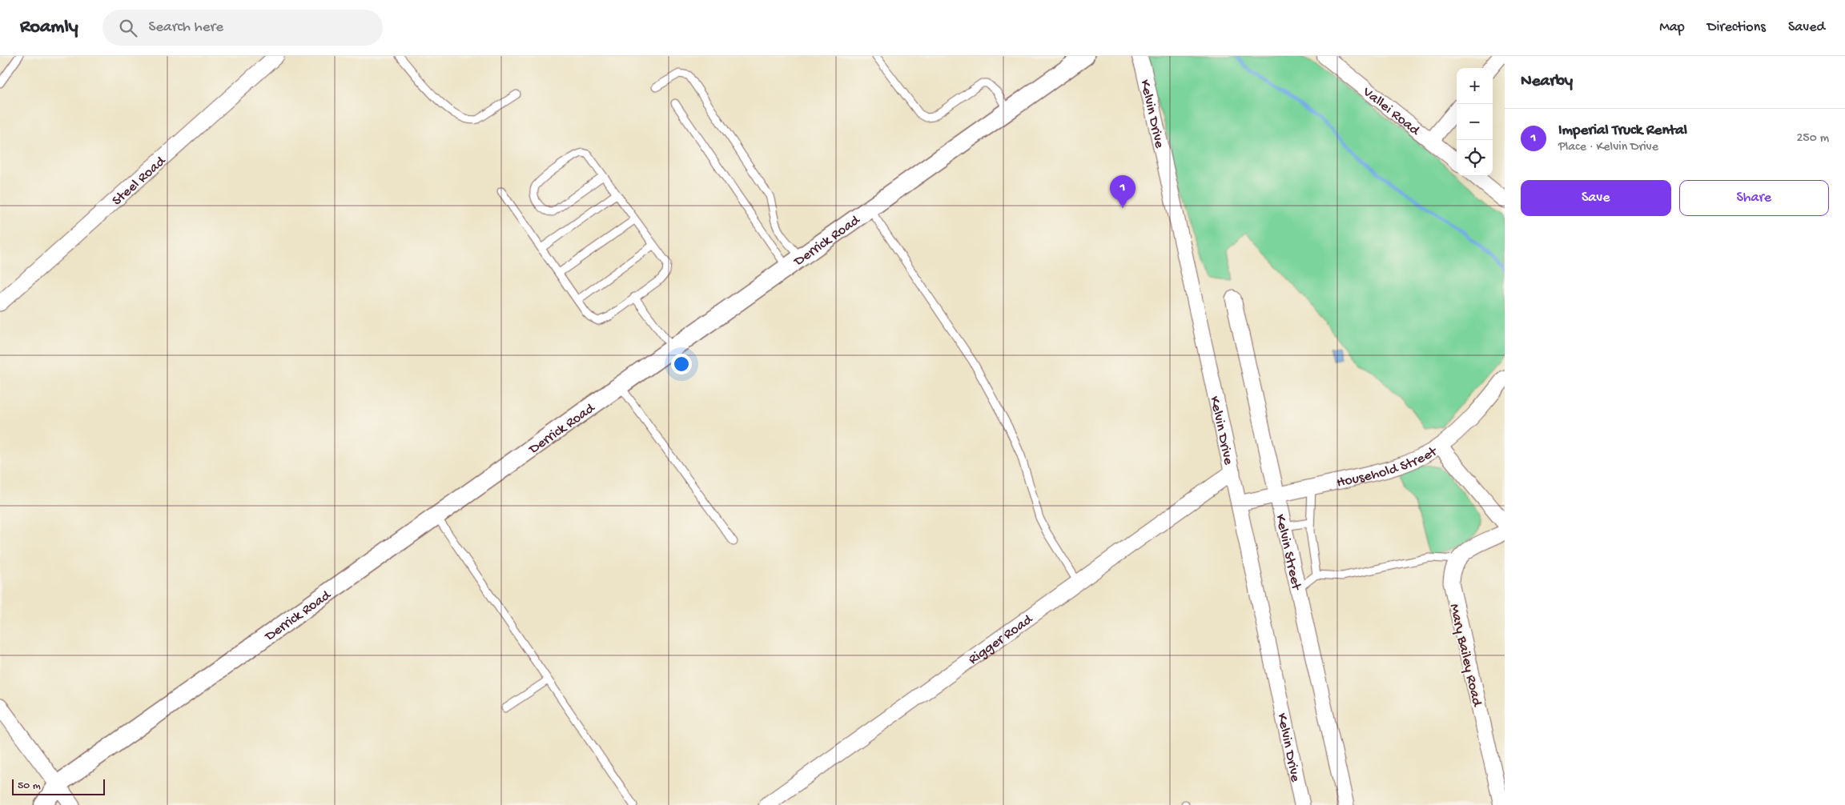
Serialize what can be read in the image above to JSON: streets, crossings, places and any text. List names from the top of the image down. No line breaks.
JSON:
{"streets":{"street":["Vallei Road","Kelvin Drive","Steel Road","Derrick Road","Household Street","Kelvin Street","Rigger Road","Mary Bailey Road"]},"crossings":[["Kelvin Drive","Household Street"],["Kelvin Drive","Rigger Road"],["Household Street","Kelvin Street"]],"scale_bar":"50 m","page":{"header":"Roamly","search":"Search here","nav":["Map","Directions","Saved"],"heading":"Nearby","map_buttons":["+","−"],"list":[{"mark":"1","name":"Imperial Truck Rental","note":"Place · Kelvin Drive","value":"250 m"}],"buttons":["Save","Share"],"pins":"1","scale":"50 m"}}
